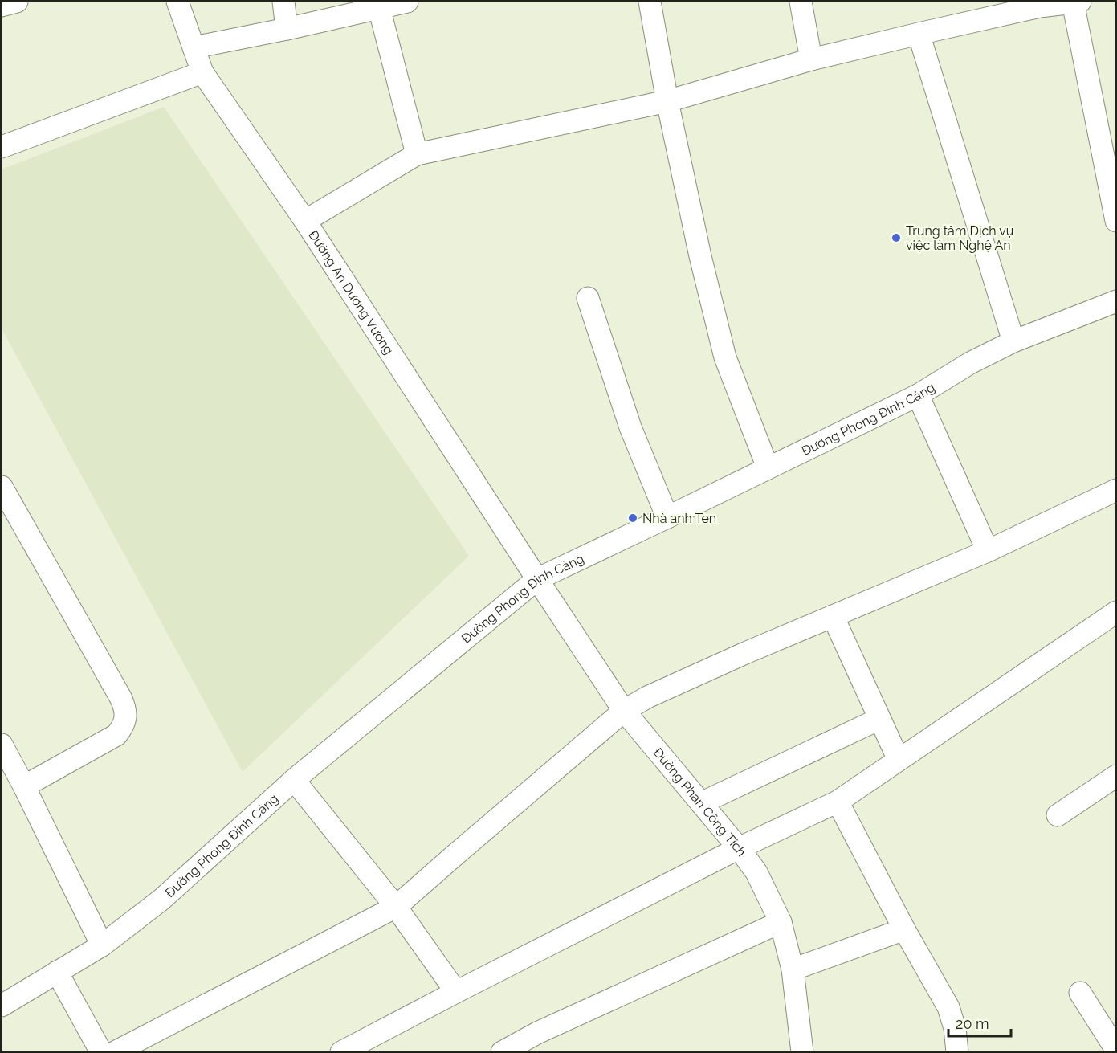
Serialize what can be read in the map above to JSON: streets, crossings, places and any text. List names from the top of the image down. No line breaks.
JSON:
{"streets":{"street":["Đường An Dương Vương","Đường Phong Định Cảng","Đường Phan Công Tích"]},"crossings":[["Đường An Dương Vương","Đường Phong Định Cảng"],["Đường An Dương Vương","Đường Phan Công Tích"],["Đường Phong Định Cảng","Đường Phan Công Tích"]],"places":["Trung tâm Dịch vụ việc làm Nghệ An","Nhà anh Ten"],"scale_bar":"20 m"}
